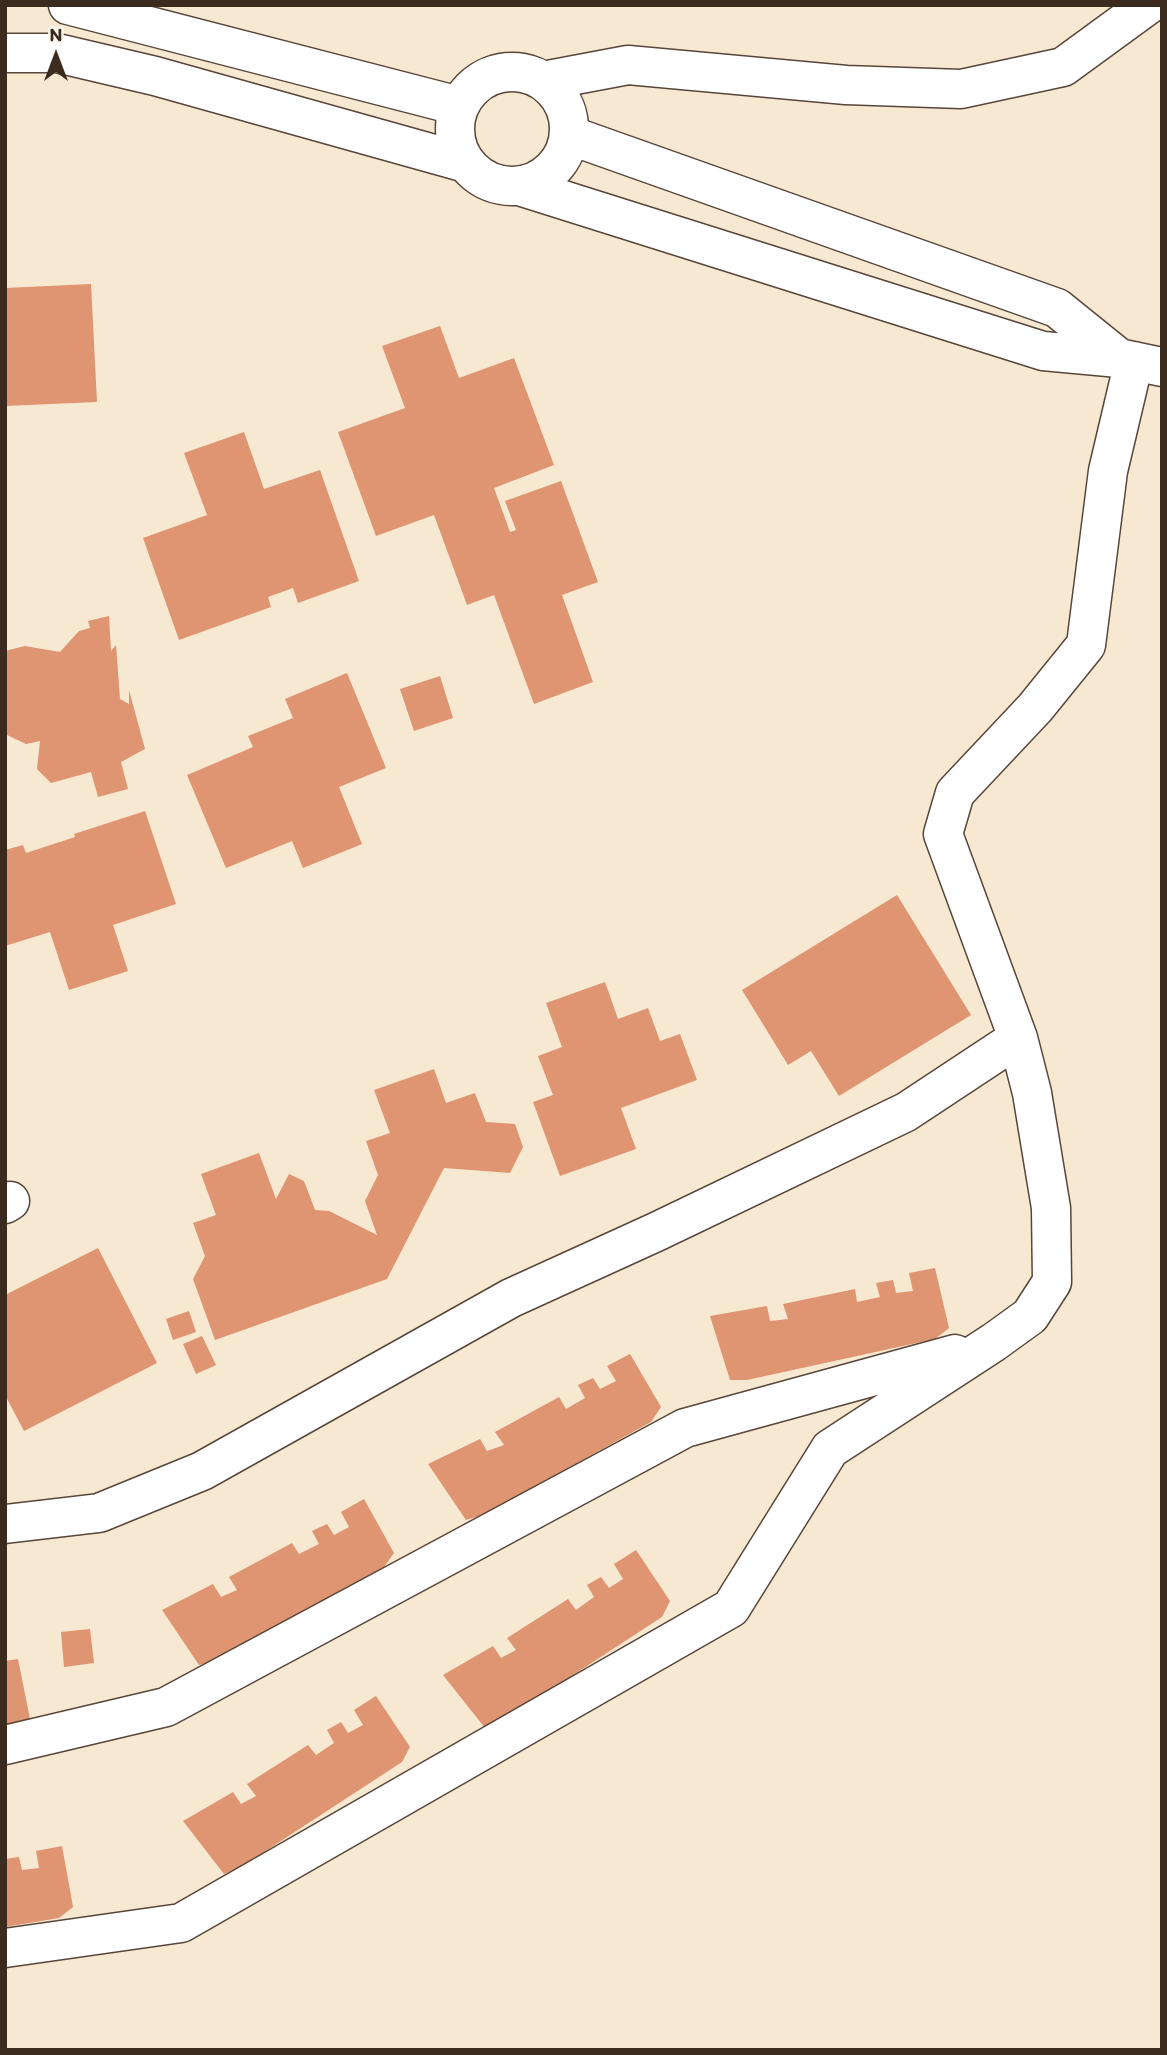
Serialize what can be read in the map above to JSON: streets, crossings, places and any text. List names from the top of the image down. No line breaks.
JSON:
{"north":"top"}
